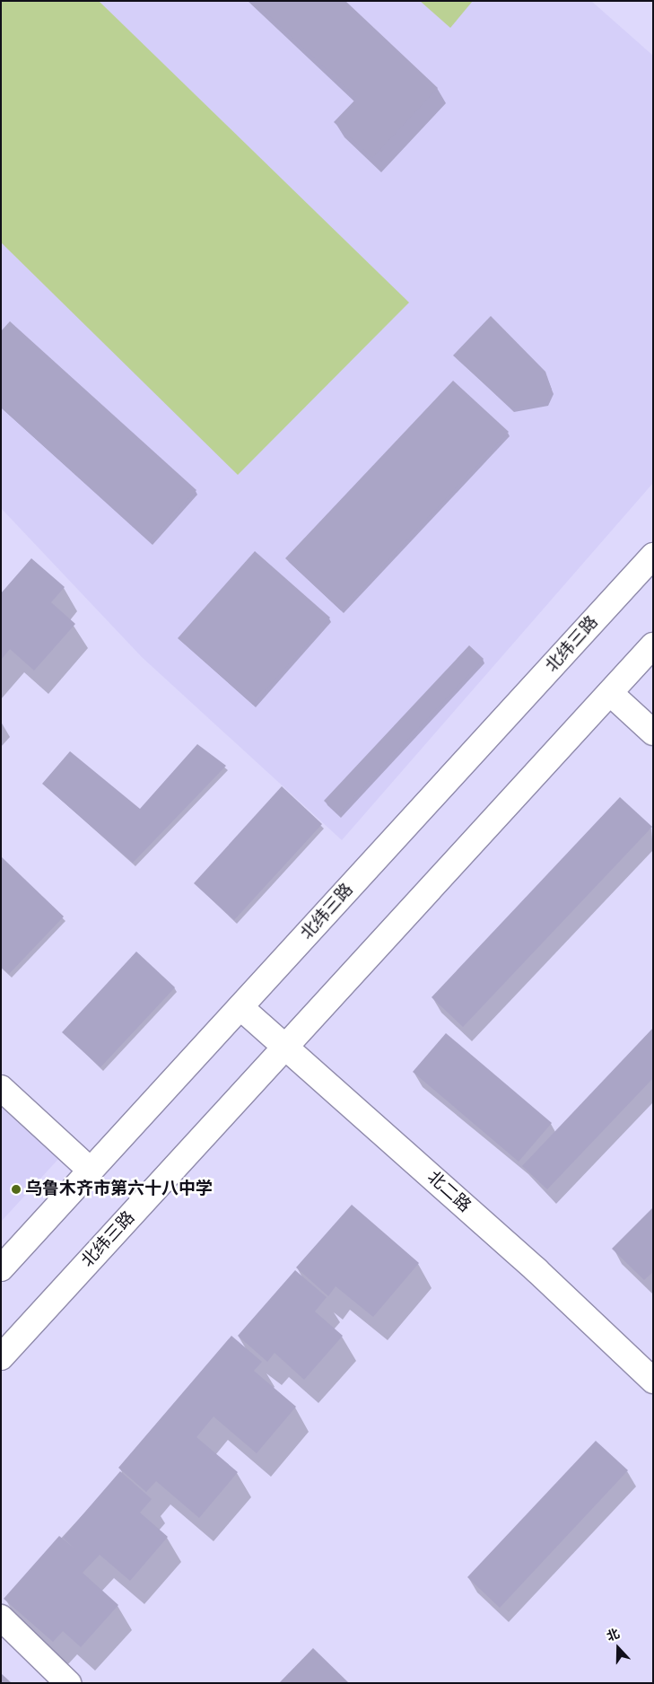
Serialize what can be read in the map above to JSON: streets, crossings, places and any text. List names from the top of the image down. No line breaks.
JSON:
{"streets":{"main road":["北纬三路","北二路"]},"crossings":[["北纬三路","北二路"]],"places":["乌鲁木齐市第六十八中学"],"north":"top"}
